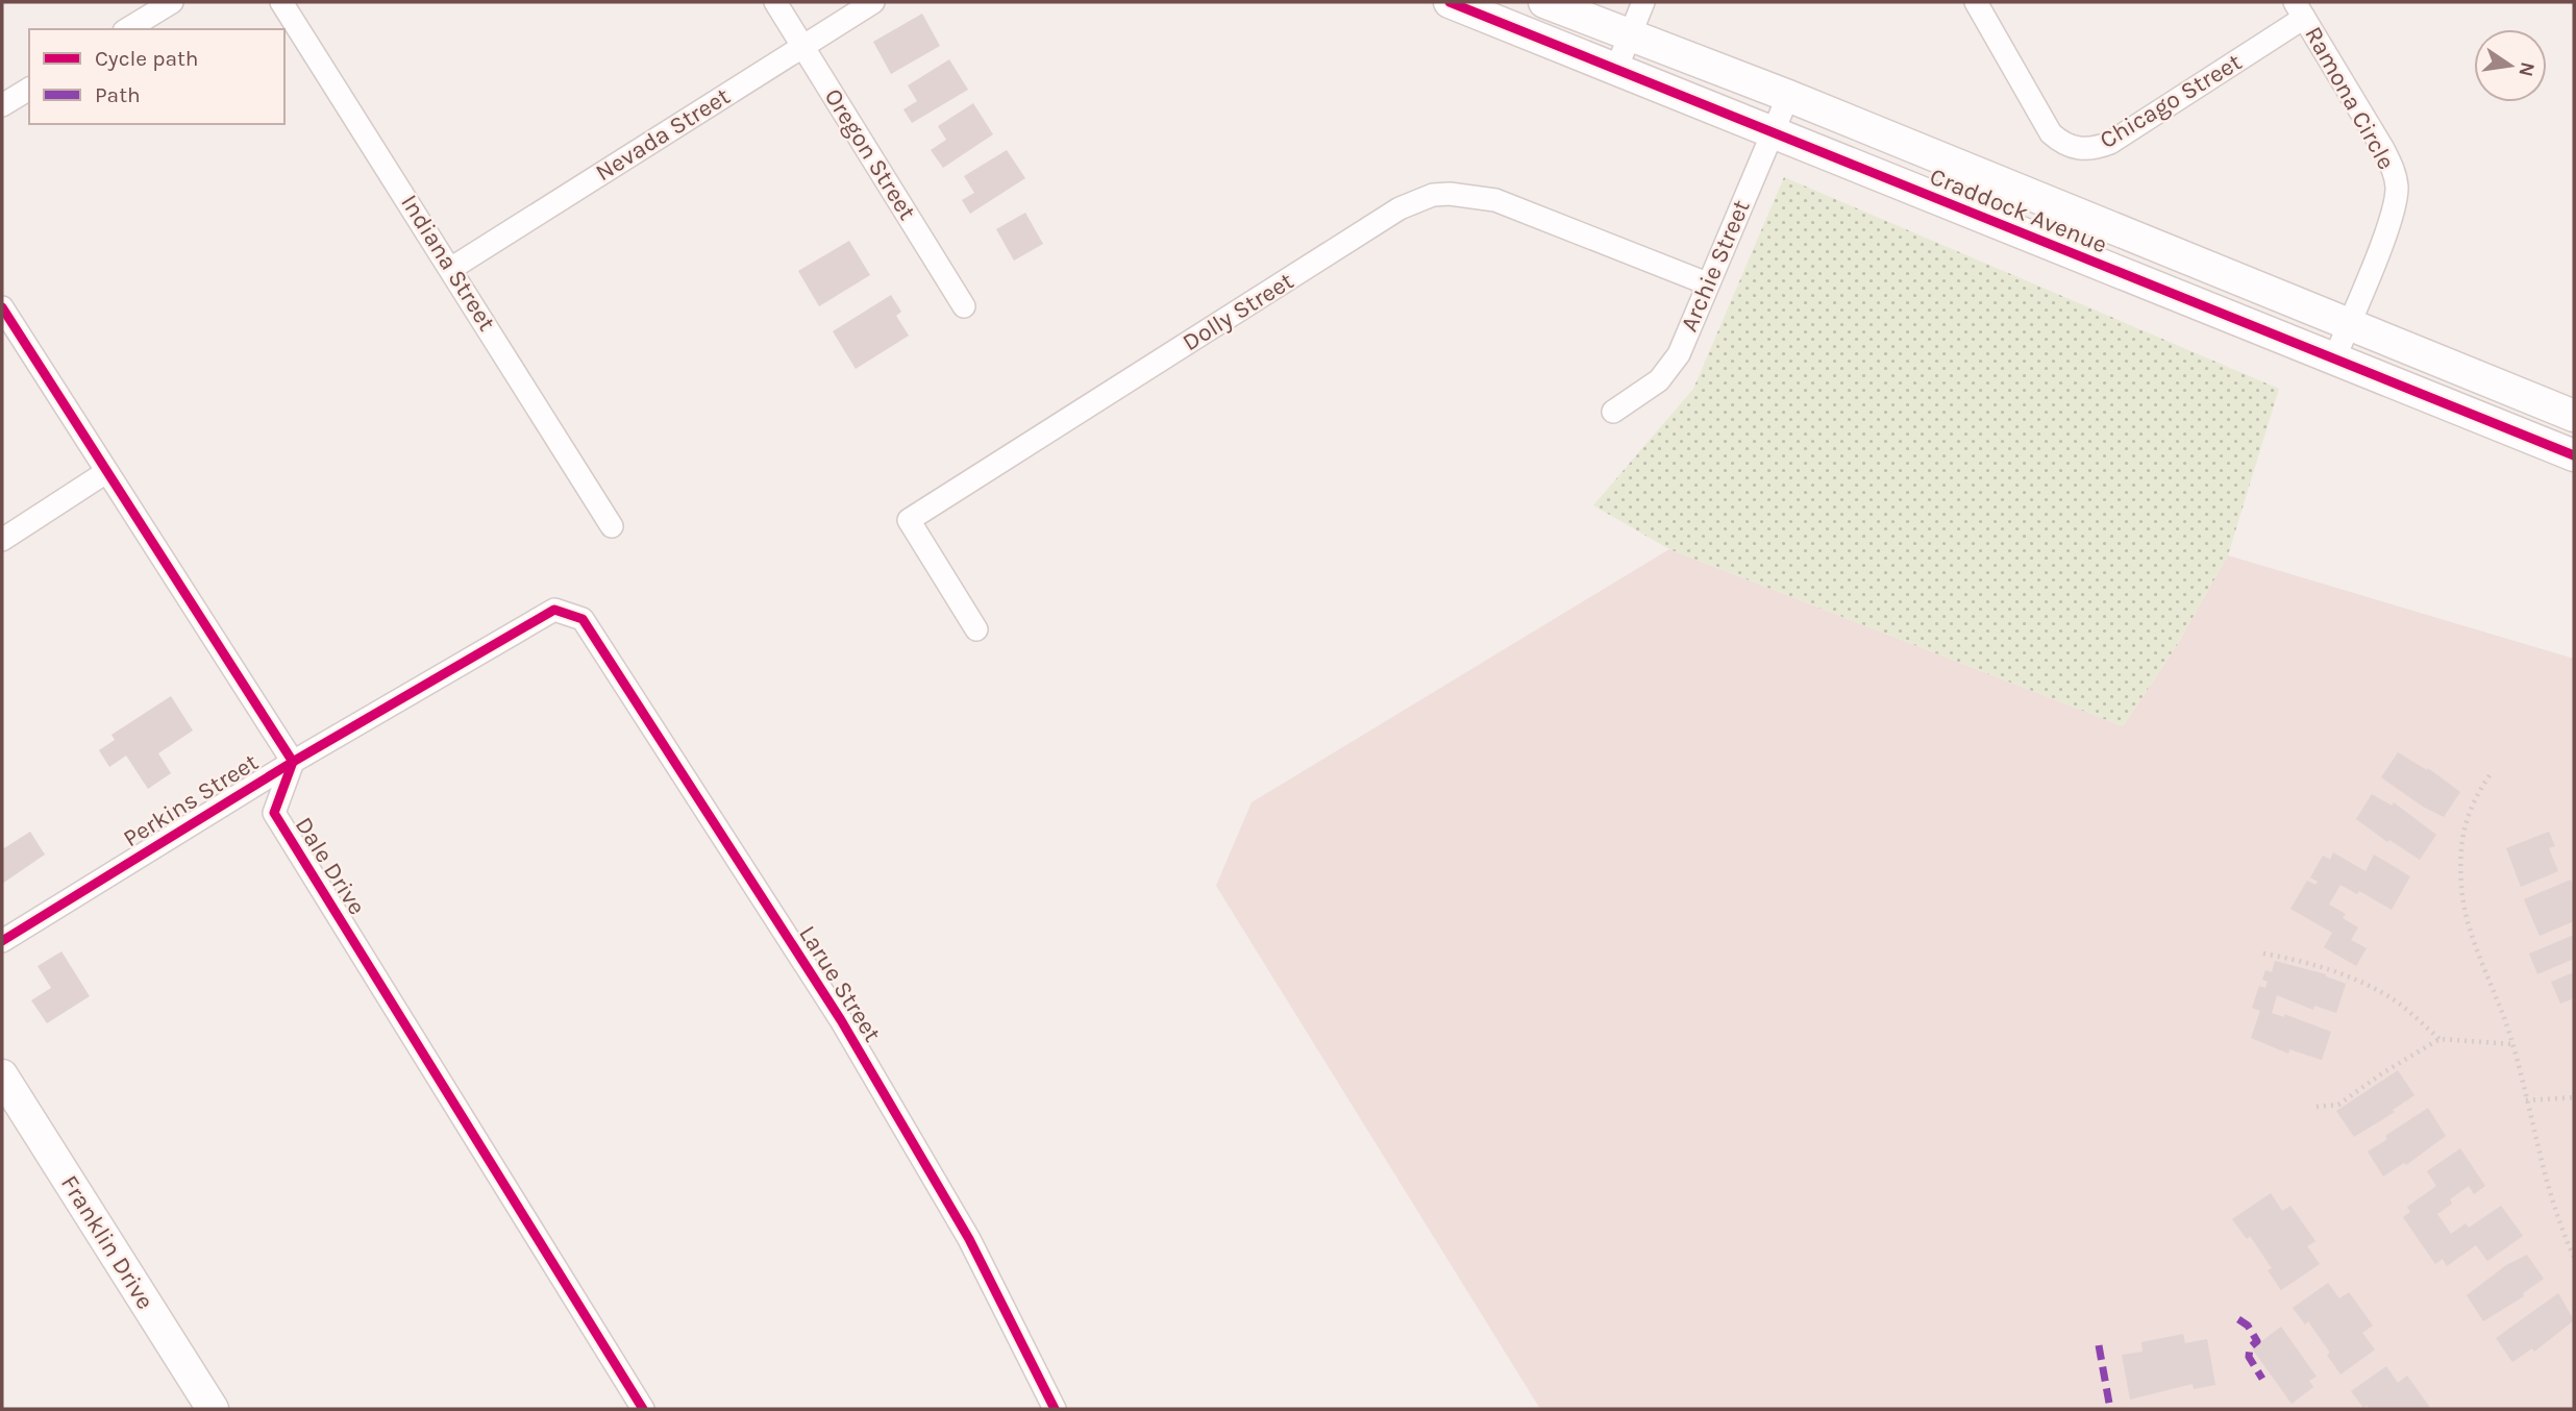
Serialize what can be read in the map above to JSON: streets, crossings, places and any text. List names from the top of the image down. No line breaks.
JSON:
{"streets":{"street":["Ramona Circle","Chicago Street","Nevada Street","Oregon Street","Craddock Avenue","Indiana Street","Archie Street","Dolly Street","Perkins Street","Dale Drive","Larue Street","Franklin Drive"]},"crossings":[["Ramona Circle","Chicago Street"],["Ramona Circle","Craddock Avenue"],["Nevada Street","Oregon Street"],["Nevada Street","Indiana Street"],["Craddock Avenue","Archie Street"],["Archie Street","Dolly Street"],["Perkins Street","Dale Drive"],["Perkins Street","Larue Street"]],"legend":["Cycle path","Path"],"north":"right"}
